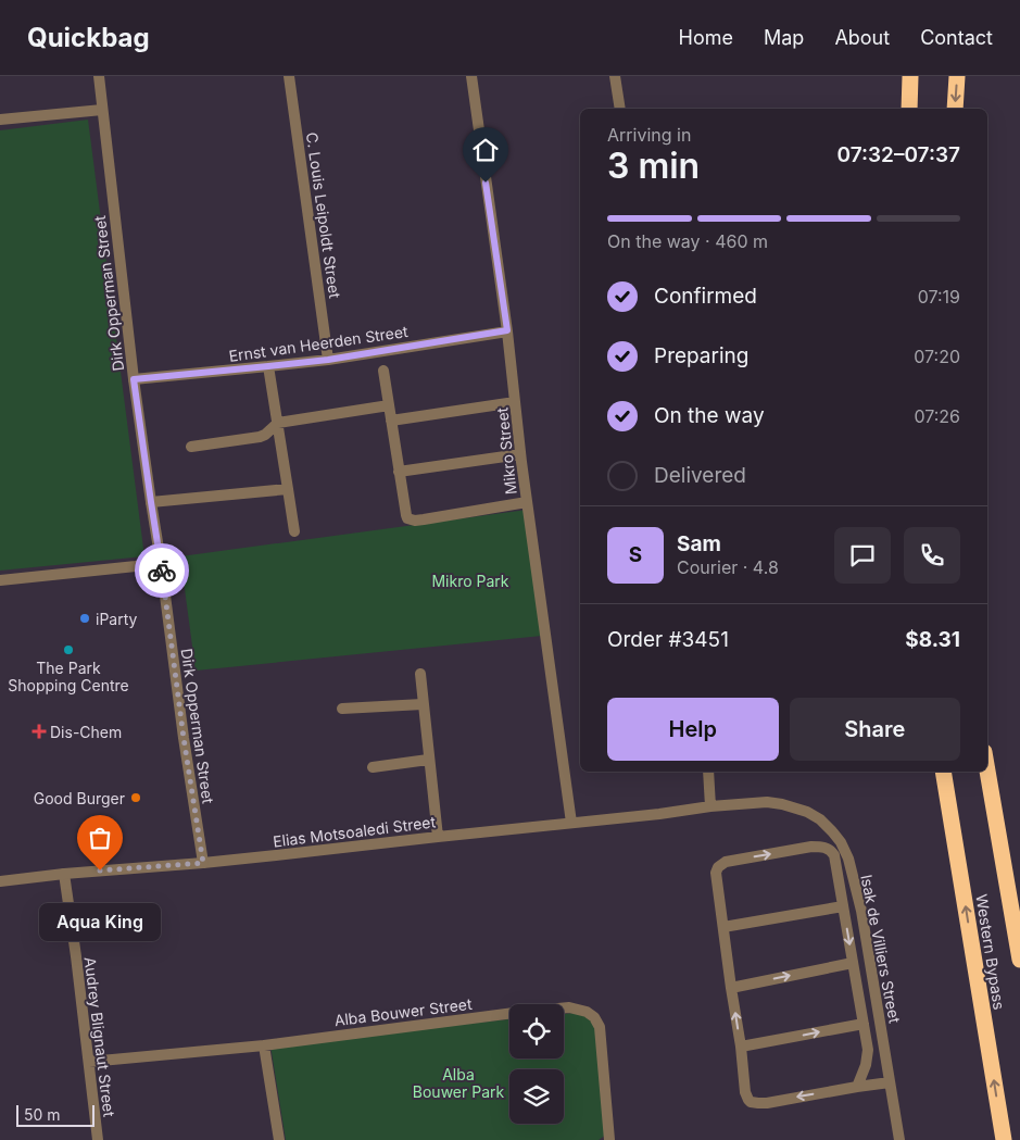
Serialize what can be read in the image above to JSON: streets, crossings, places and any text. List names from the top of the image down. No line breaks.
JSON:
{"streets":{"highway":["Western Bypass"],"street":["C. Louis Leipoldt Street","Dirk Opperman Street","Ernst van Heerden Street","Mikro Street","Elias Motsoaledi Street","Isak de Villiers Street","Alba Bouwer Street","Audrey Blignaut Street"]},"crossings":[["C. Louis Leipoldt Street","Ernst van Heerden Street"],["Dirk Opperman Street","Ernst van Heerden Street"],["Dirk Opperman Street","Elias Motsoaledi Street"],["Ernst van Heerden Street","Mikro Street"],["Mikro Street","Elias Motsoaledi Street"],["Elias Motsoaledi Street","Isak de Villiers Street"],["Elias Motsoaledi Street","Audrey Blignaut Street"],["Alba Bouwer Street","Audrey Blignaut Street"]],"parks":["Mikro Park","Alba Bouwer Park"],"places":{"other":["iParty","The Park Shopping Centre","Good Burger","Aqua King"],"health":["Dis-Chem"]},"scale_bar":"50 m","page":{"header":"Quickbag","nav":["Home","Map","About","Contact"],"heading":["3 min","Arriving in","07:32–07:37"],"panel":["Sam","Courier · 4.8","Order #3451","$8.31"],"bar":"On the way · 460 m","list":[["Confirmed","07:19"],["Preparing","07:20"],["On the way","07:26"],"Delivered"],"round":"S","buttons":["Help","Share"],"bubble":"Aqua King","scale":"50 m"}}
